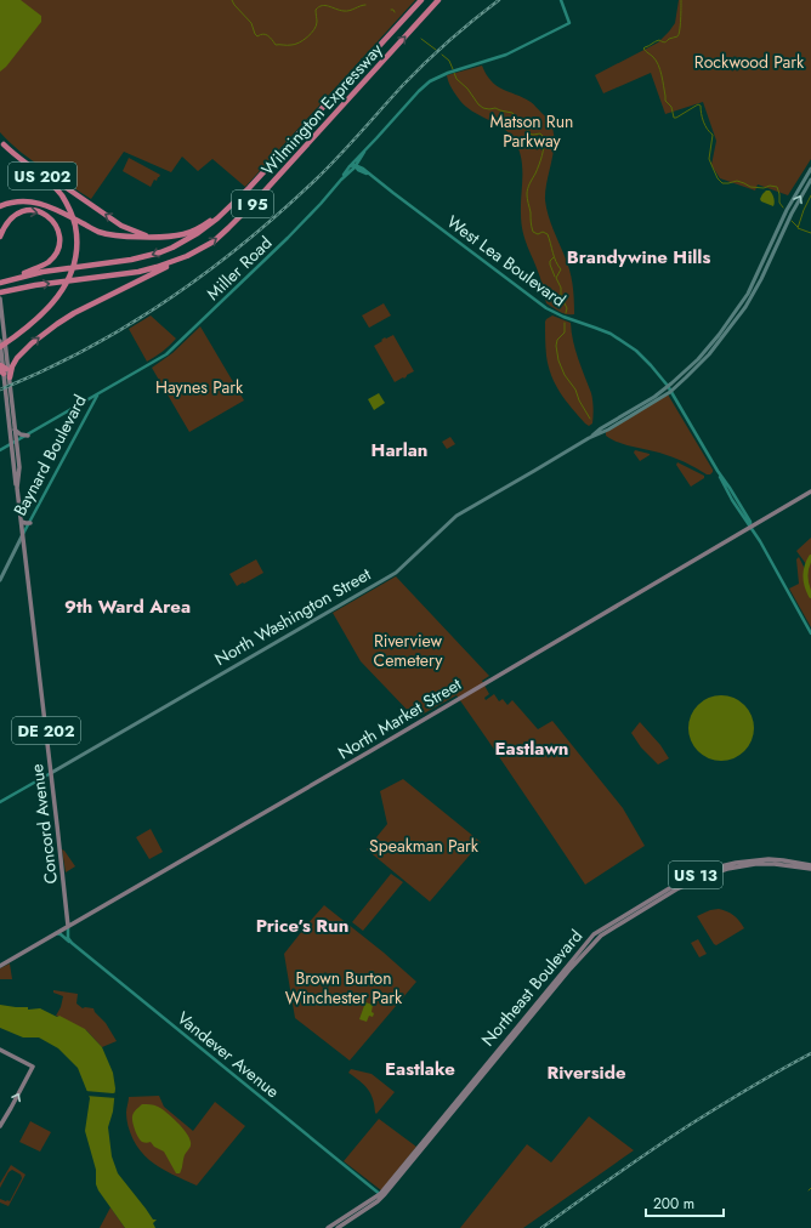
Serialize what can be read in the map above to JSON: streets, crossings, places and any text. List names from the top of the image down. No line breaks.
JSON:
{"streets":{"highway":["Wilmington Expressway","US 202","I 95"],"main road":["Baynard Boulevard","North Washington Street","North Market Street","DE 202","Concord Avenue","US 13","Northeast Boulevard"],"street":["West Lea Boulevard","Miller Road","Vandever Avenue"]},"crossings":[["West Lea Boulevard","Miller Road"],["West Lea Boulevard","North Washington Street"],["West Lea Boulevard","North Market Street"],["Miller Road","Baynard Boulevard"],["Miller Road","Concord Avenue"],["Baynard Boulevard","Concord Avenue"],["North Washington Street","Concord Avenue"],["North Market Street","Concord Avenue"],["North Market Street","Vandever Avenue"],["DE 202","Concord Avenue"],["US 13","Northeast Boulevard"],["Northeast Boulevard","Vandever Avenue"]],"districts":["Brandywine Hills","Harlan","9th Ward Area","Eastlawn","Price’s Run","Eastlake","Riverside"],"parks":["Rockwood Park","Matson Run Parkway","Haynes Park","Riverview Cemetery","Speakman Park","Brown Burton Winchester Park"],"scale_bar":"200 m"}
